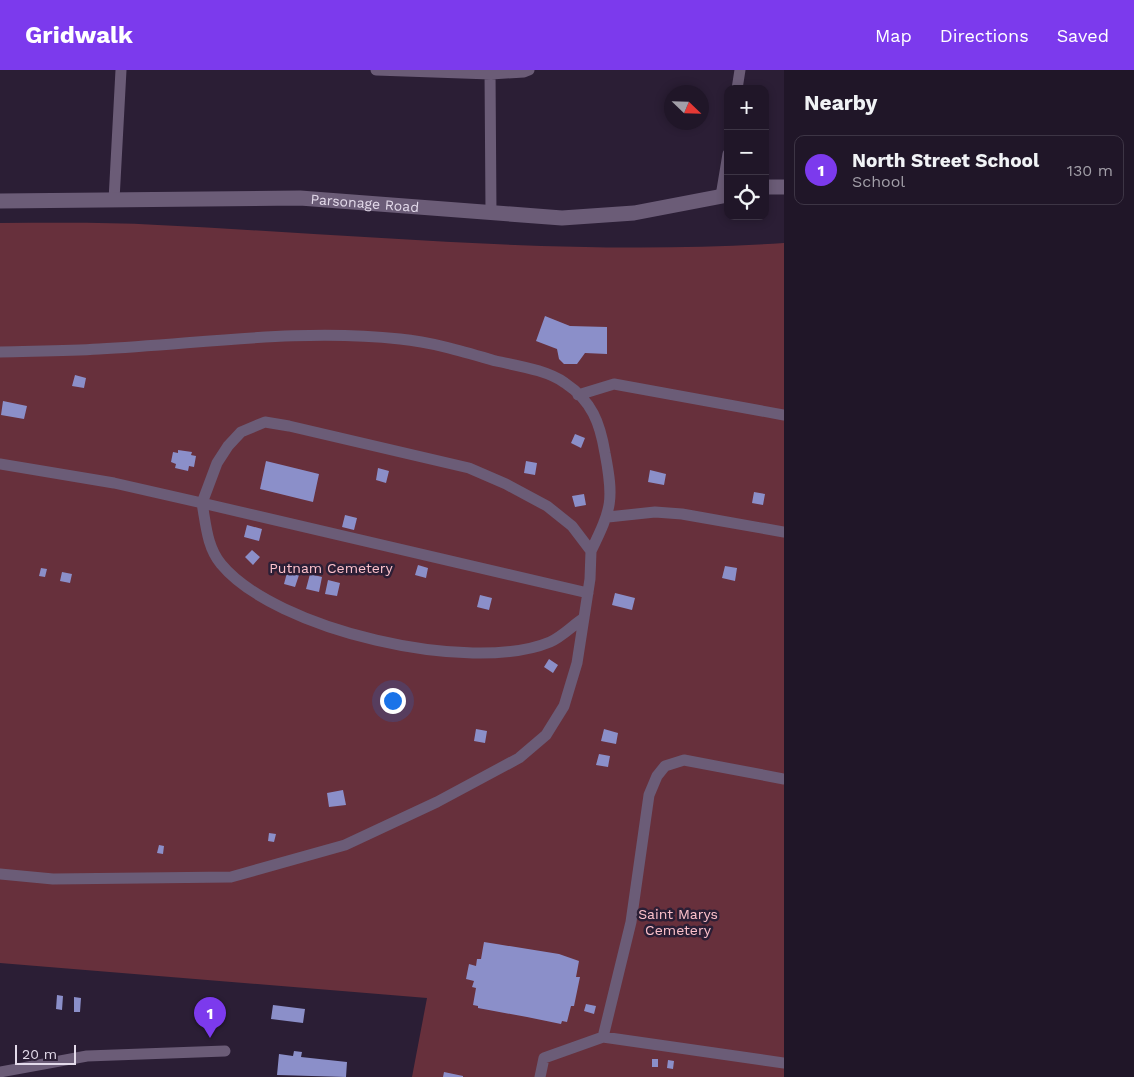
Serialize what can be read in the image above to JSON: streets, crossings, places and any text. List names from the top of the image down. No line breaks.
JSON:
{"streets":{"street":["Parsonage Road"]},"parks":["Putnam Cemetery","Saint Marys Cemetery"],"scale_bar":"20 m","north":"bottom right","page":{"header":"Gridwalk","nav":["Map","Directions","Saved"],"heading":"Nearby","map_buttons":["+","−"],"list":[{"mark":"1","name":"North Street School","note":"School","value":"130 m"}],"pins":"1","scale":"20 m"}}
